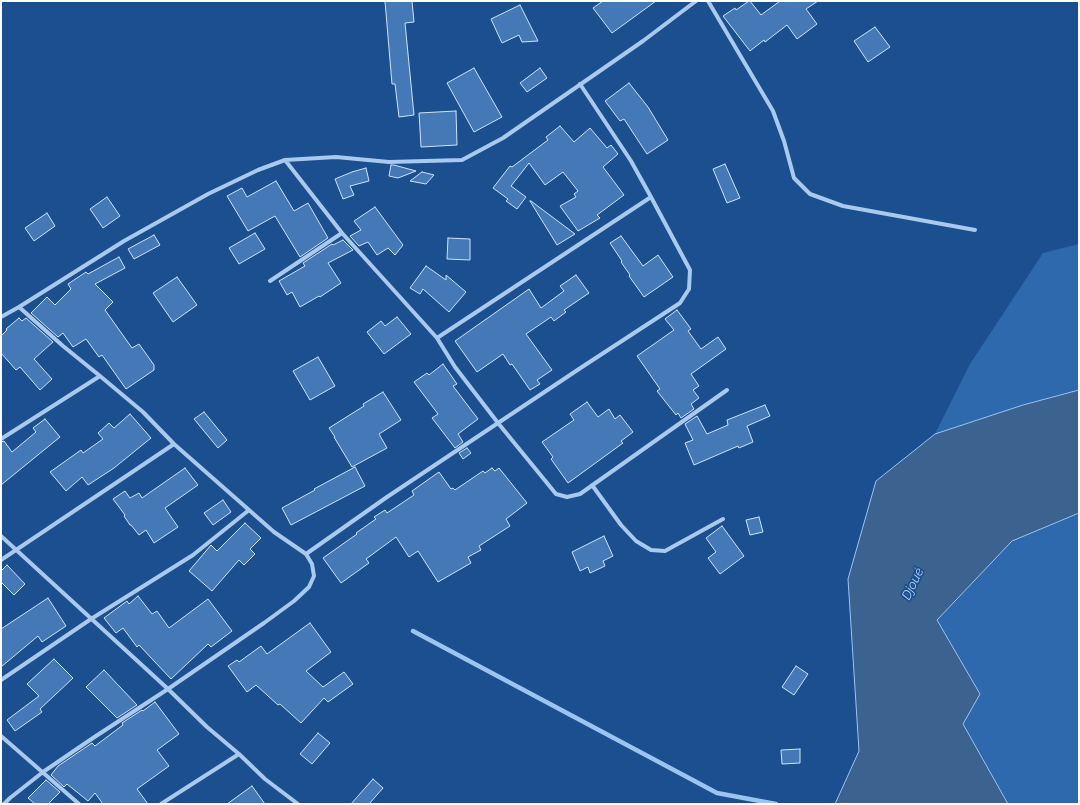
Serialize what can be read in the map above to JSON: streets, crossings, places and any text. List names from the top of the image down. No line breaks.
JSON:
{"water":["Djoué"]}
